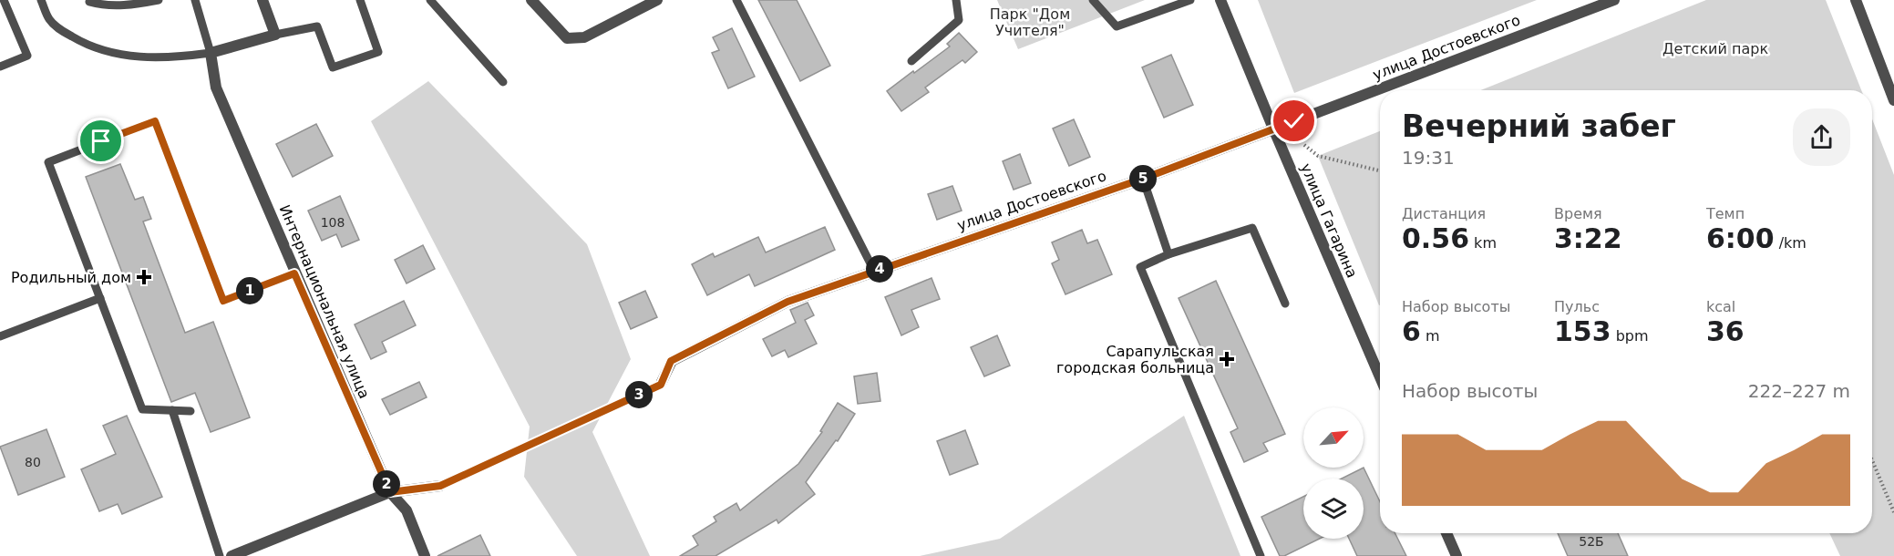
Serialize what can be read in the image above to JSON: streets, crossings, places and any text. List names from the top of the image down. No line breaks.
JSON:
{"streets":{"street":["улица Достоевского","улица Гагарина","Интернациональная улица"]},"crossings":[["улица Достоевского","улица Гагарина"]],"parks":["Парк \"Дом Учителя\"","Детский парк"],"places":{"health":["Родильный дом","Сарапульская городская больница"]},"house_numbers":["108","80","52Б"],"north":"top right","page":{"heading":["Вечерний забег","19:31"],"pins":["5","4","1","3","2"],"stats":[["Дистанция","0.56 km"],["Время","3:22"],["Темп","6:00 /km"],["Набор высоты","6 m"],["Пульс","153 bpm"],["kcal","36"]],"chart":["Набор высоты","222–227 m"]}}
